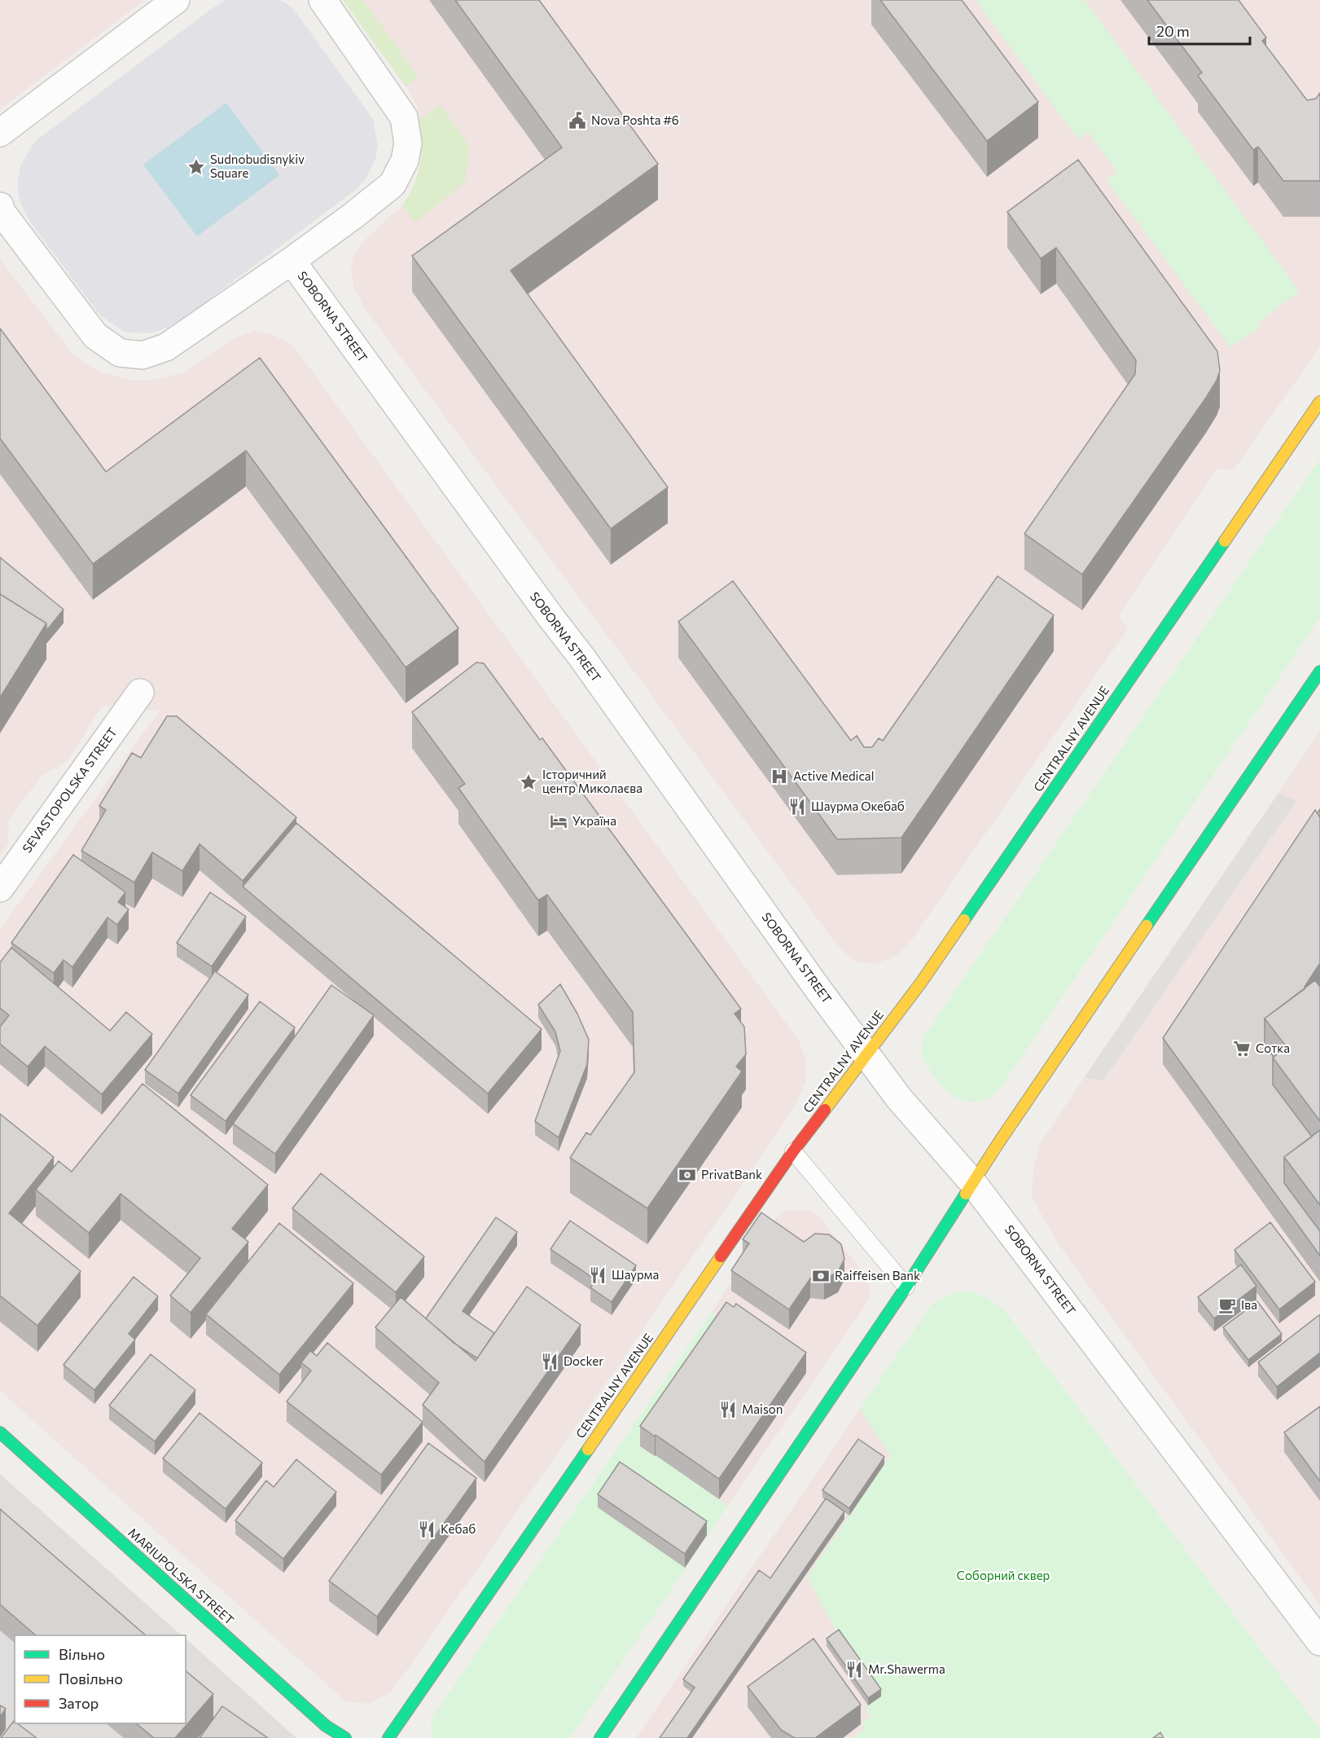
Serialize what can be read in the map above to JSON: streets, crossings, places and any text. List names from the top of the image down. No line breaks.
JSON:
{"streets":{"main road":["CENTRALNY AVENUE","MARIUPOLSKA STREET"],"street":["SOBORNA STREET","SEVASTOPOLSKA STREET"]},"crossings":[["SOBORNA STREET","CENTRALNY AVENUE"]],"parks":["Соборний сквер"],"places":{"public building":["Nova Poshta #6"],"place":["Sudnobudisnykiv Square","Історичний центр Миколаєва"],"hospital":["Active Medical"],"restaurant":["Шаурма Окебаб","Шаурма","Docker","Maison","Кебаб","Mr.Shawerma"],"hotel":["Україна"],"supermarket":["Сотка"],"bank":["PrivatBank","Raiffeisen Bank"],"cafe":["Іва"]},"legend":["Вільно","Повільно","Затор"],"scale_bar":"20 m"}
